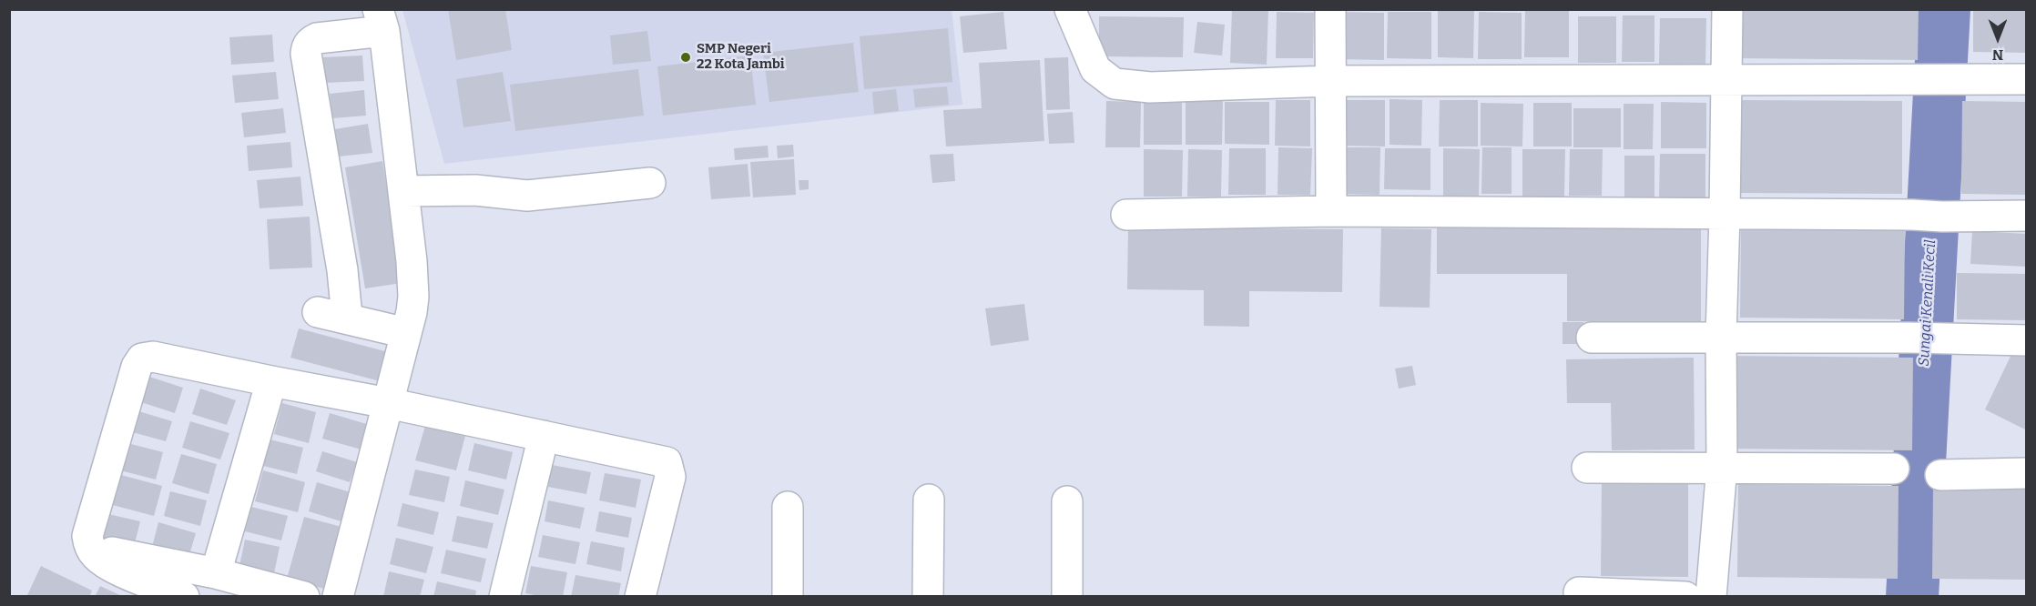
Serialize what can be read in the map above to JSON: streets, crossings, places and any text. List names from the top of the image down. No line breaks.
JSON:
{"water":["Sungai Kenali Kecil"],"places":["SMP Negeri 22 Kota Jambi"],"north":"bottom"}
